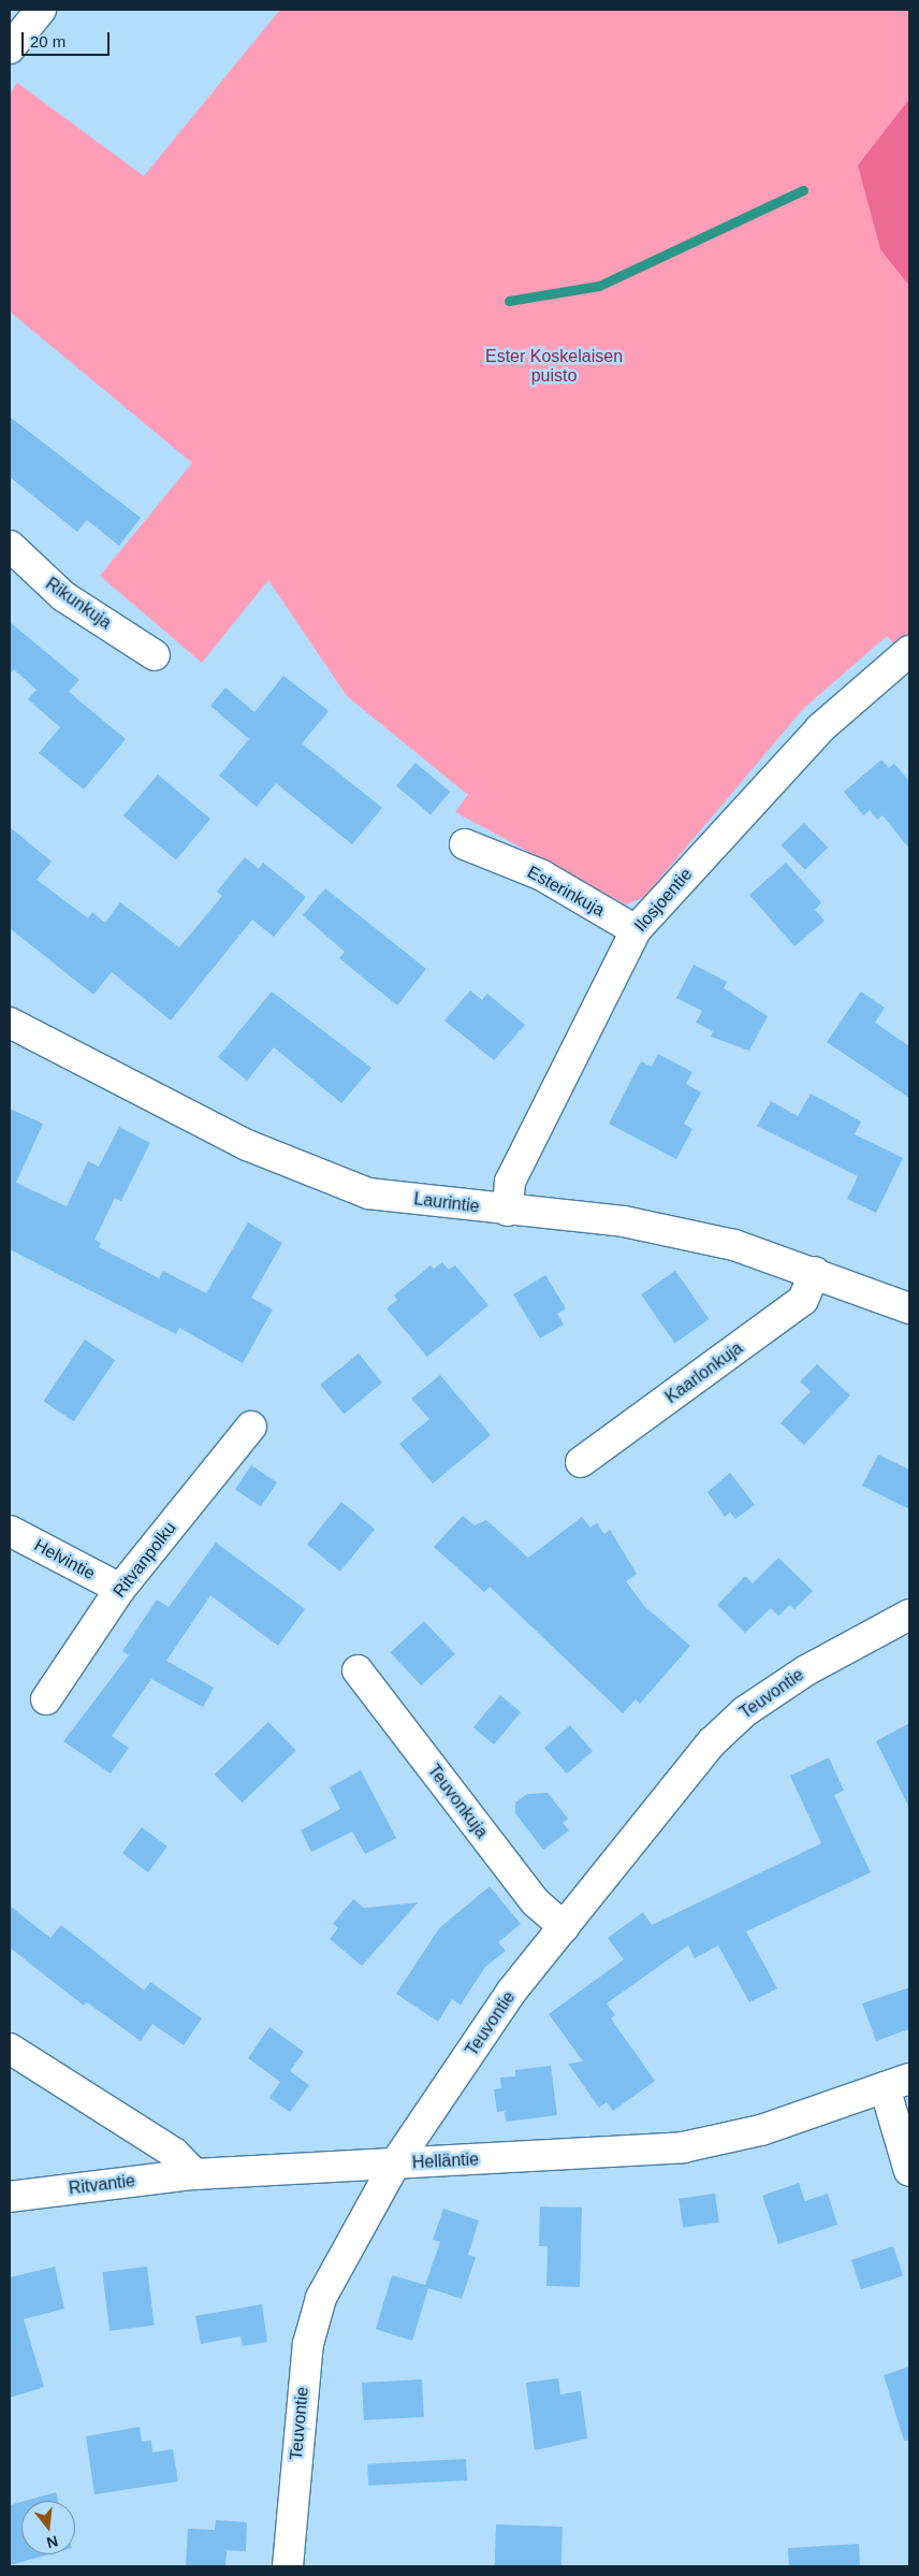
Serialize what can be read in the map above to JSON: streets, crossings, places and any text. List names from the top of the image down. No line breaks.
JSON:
{"streets":{"street":["Rikunkuja","Esterinkuja","Ilosjoentie","Laurintie","Kaarlonkuja","Helvintie","Ritvanpolku","Teuvontie","Teuvonkuja","Helläntie","Ritvantie"]},"crossings":[["Esterinkuja","Ilosjoentie"],["Ilosjoentie","Laurintie"],["Laurintie","Kaarlonkuja"],["Helvintie","Ritvanpolku"],["Teuvontie","Teuvonkuja"],["Teuvontie","Helläntie"],["Helläntie","Ritvantie"]],"parks":["Ester Koskelaisen puisto"],"scale_bar":"20 m","north":"bottom"}
